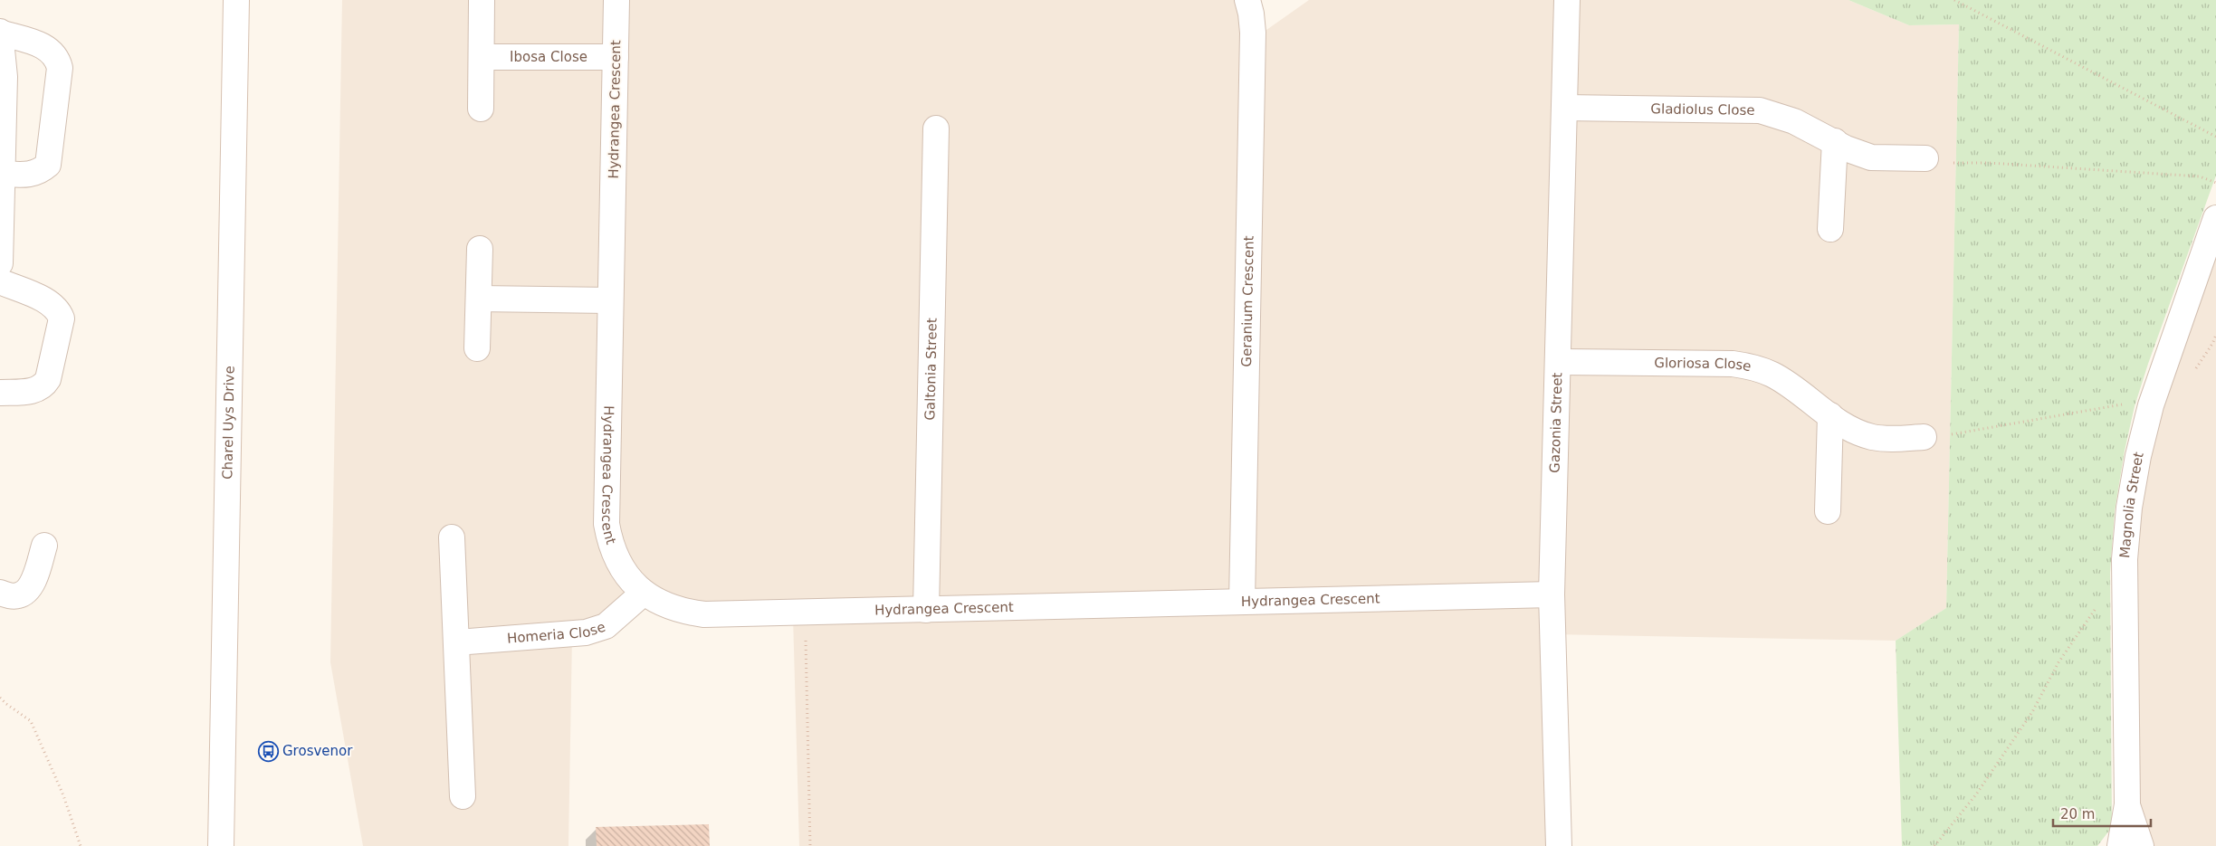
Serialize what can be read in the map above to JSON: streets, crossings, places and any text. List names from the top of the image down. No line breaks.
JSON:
{"streets":{"street":["Ibosa Close","Hydrangea Crescent","Gladiolus Close","Geranium Crescent","Gloriosa Close","Galtonia Street","Charel Uys Drive","Gazonia Street","Magnolia Street","Homeria Close"]},"crossings":[["Ibosa Close","Hydrangea Crescent"],["Hydrangea Crescent","Geranium Crescent"],["Hydrangea Crescent","Galtonia Street"],["Hydrangea Crescent","Gazonia Street"],["Hydrangea Crescent","Homeria Close"],["Gladiolus Close","Gazonia Street"],["Gloriosa Close","Gazonia Street"]],"places":{"bus stop":["Grosvenor"]},"scale_bar":"20 m"}
